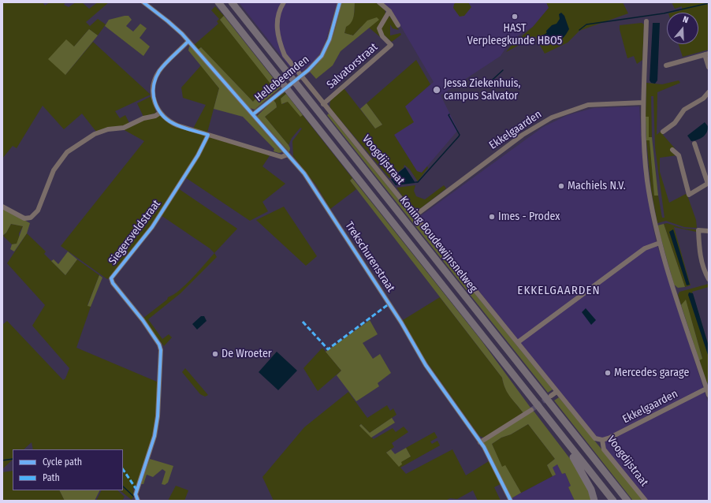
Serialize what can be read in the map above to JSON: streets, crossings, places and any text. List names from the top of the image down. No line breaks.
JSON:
{"streets":{"highway":["Koning Boudewijnsnelweg"],"street":["Salvatorstraat","Hellebeemden","Ekkelgaarden","Voogdijstraat","Siegersveldstraat","Trekschurenstraat"]},"crossings":[["Salvatorstraat","Hellebeemden"],["Salvatorstraat","Voogdijstraat"],["Hellebeemden","Voogdijstraat"],["Hellebeemden","Trekschurenstraat"],["Ekkelgaarden","Voogdijstraat"]],"districts":["EKKELGAARDEN"],"places":["HAST Verpleegkunde HBO5","Jessa Ziekenhuis, campus Salvator","Machiels N.V.","Imes - Prodex","De Wroeter","Mercedes garage"],"legend":["Cycle path","Path"],"north":"top"}
